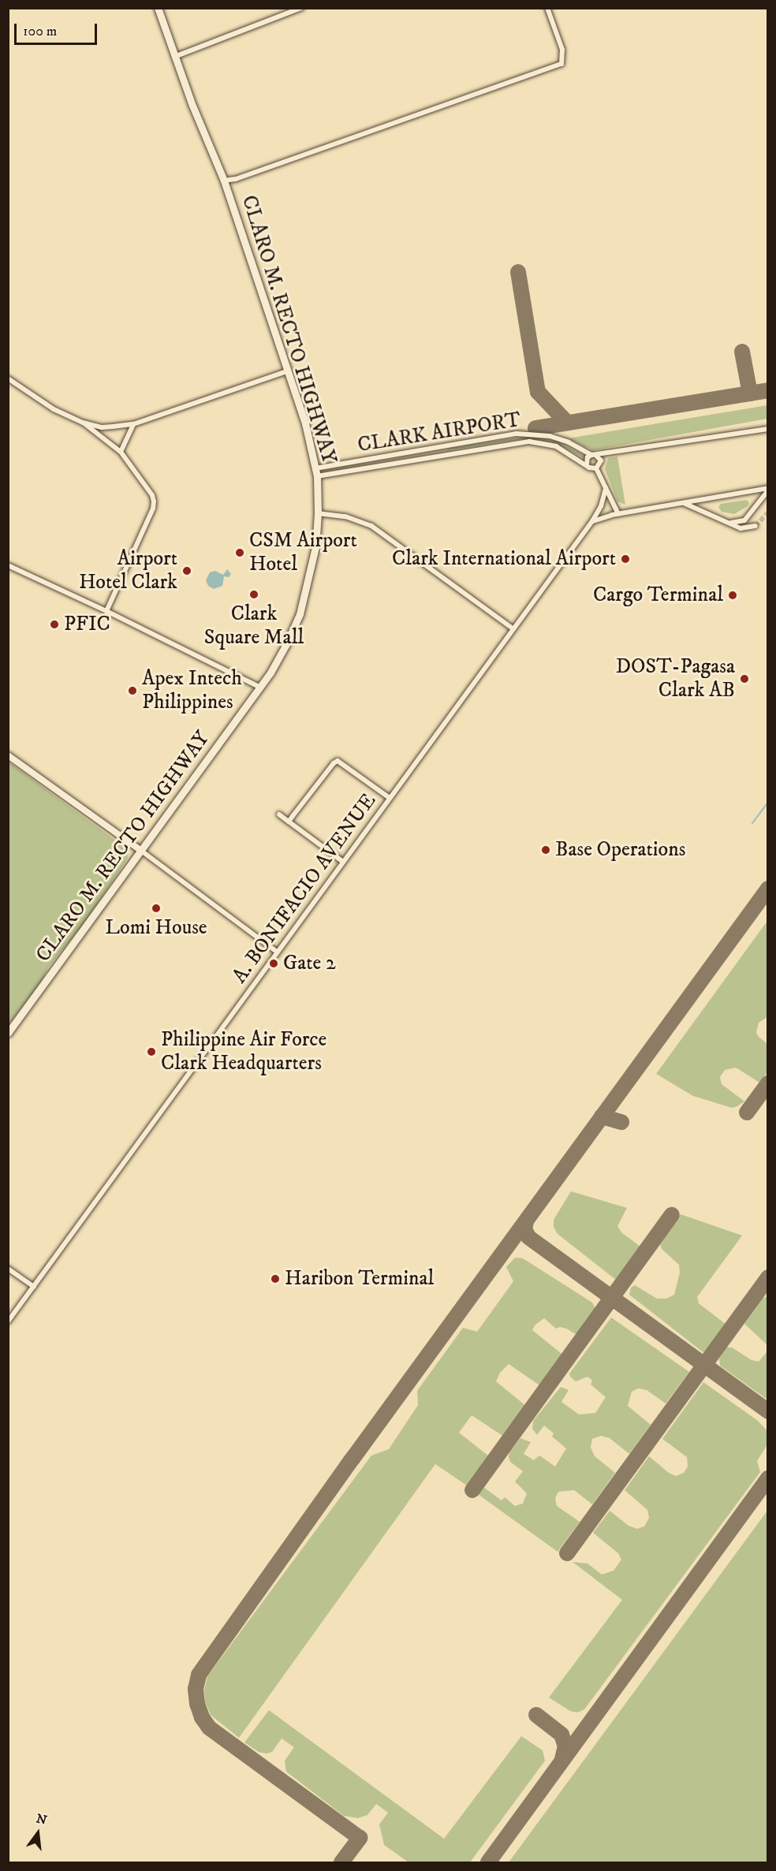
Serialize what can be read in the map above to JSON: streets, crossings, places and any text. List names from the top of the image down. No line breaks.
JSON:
{"streets":{"main road":["CLARO M. RECTO HIGHWAY"],"street":["CLARK AIRPORT","A. BONIFACIO AVENUE"]},"crossings":[["CLARO M. RECTO HIGHWAY","CLARK AIRPORT"]],"places":["CSM Airport Hotel","Clark International Airport","Airport Hotel Clark","Clark Square Mall","Cargo Terminal","PFIC","DOST-Pagasa Clark AB","Apex Intech Philippines","Base Operations","Lomi House","Gate 2","Philippine Air Force Clark Headquarters","Haribon Terminal"],"scale_bar":"100 m","north":"top"}
